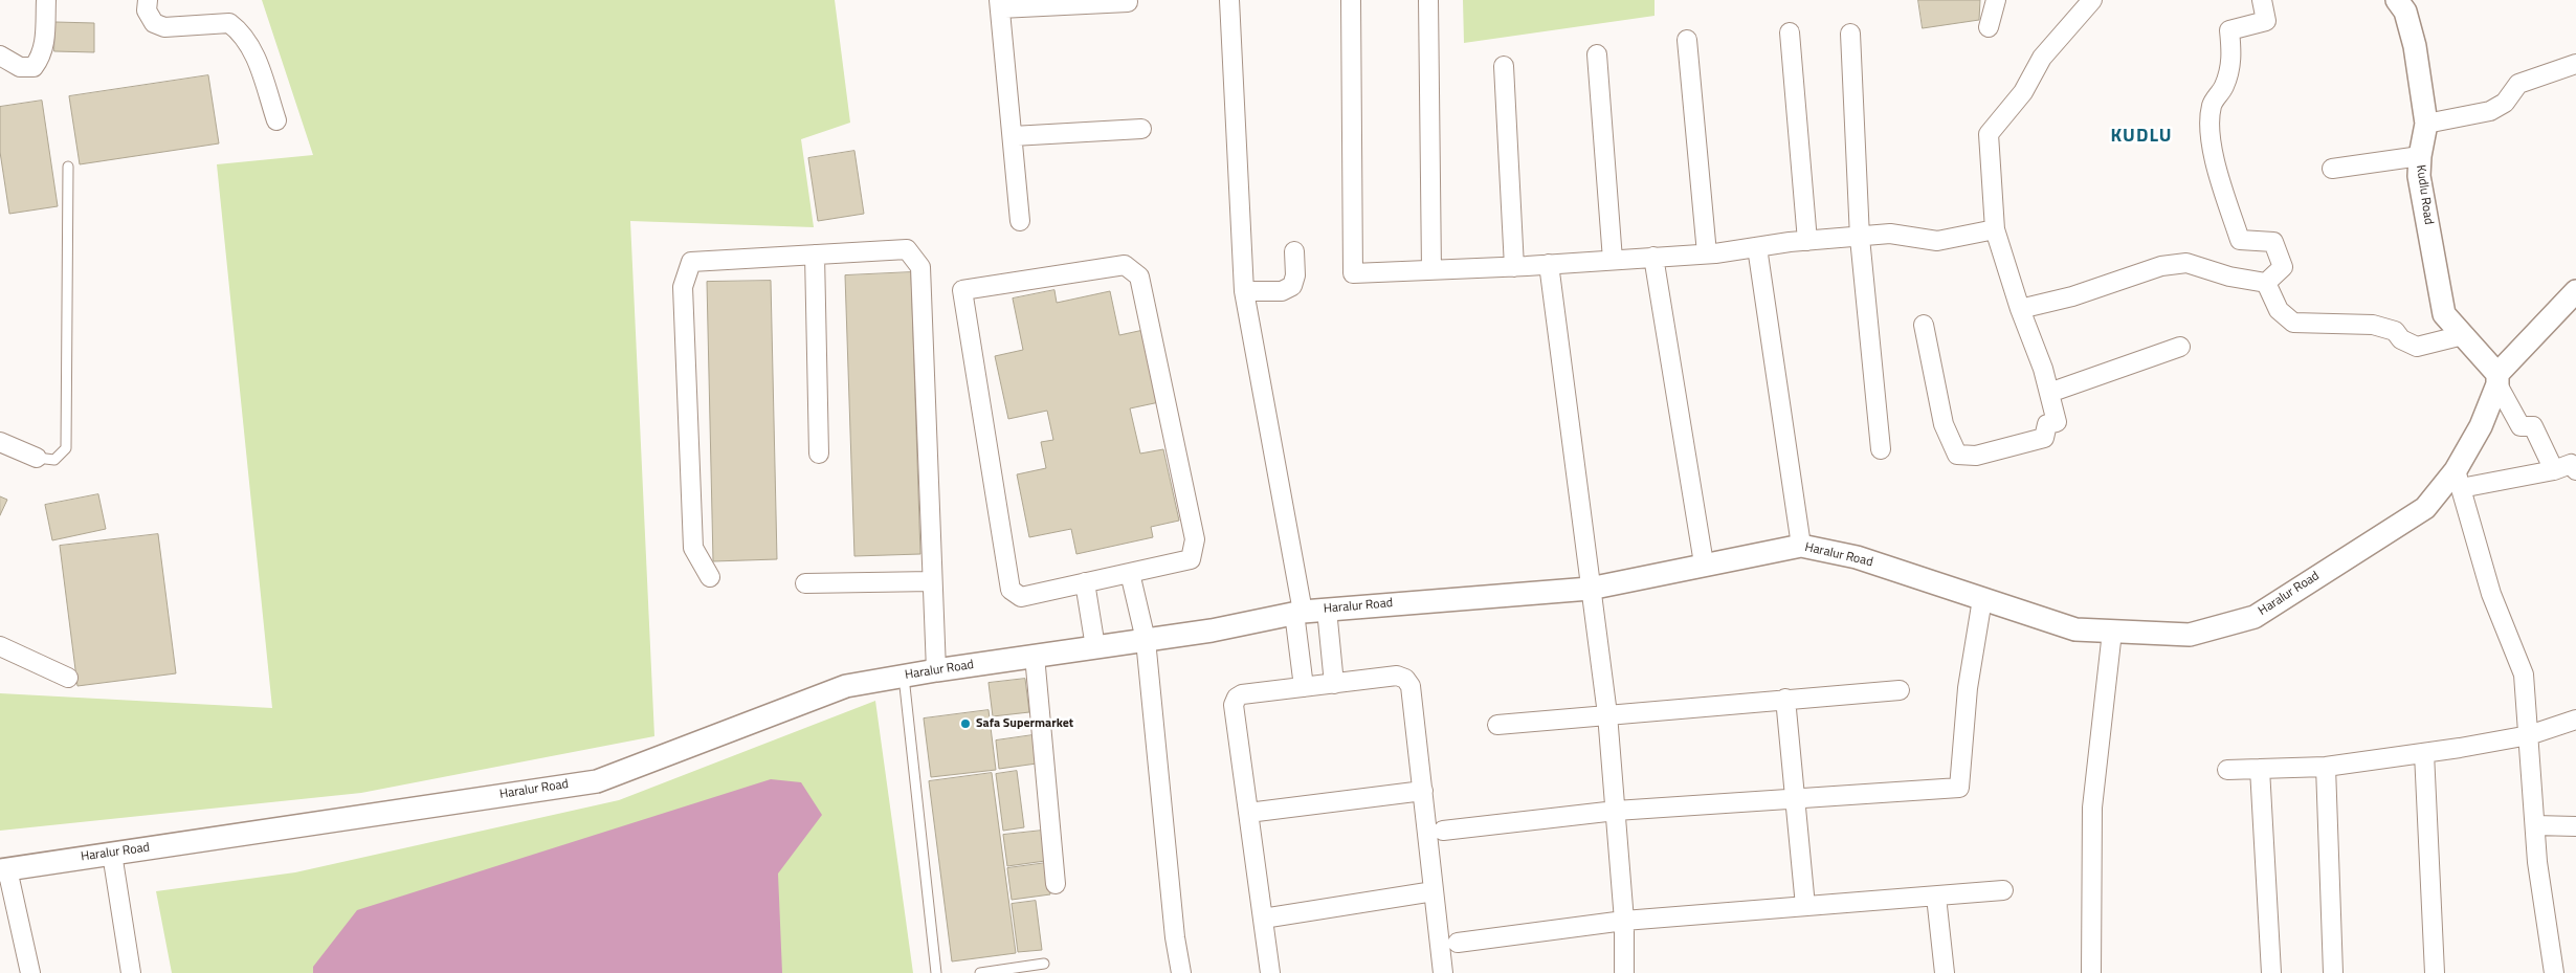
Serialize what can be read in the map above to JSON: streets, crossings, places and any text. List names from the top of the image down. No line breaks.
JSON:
{"streets":{"street":["Kudlu Road","Haralur Road"]},"crossings":[["Kudlu Road","Haralur Road"]],"districts":["KUDLU"],"places":["Safa Supermarket"]}
